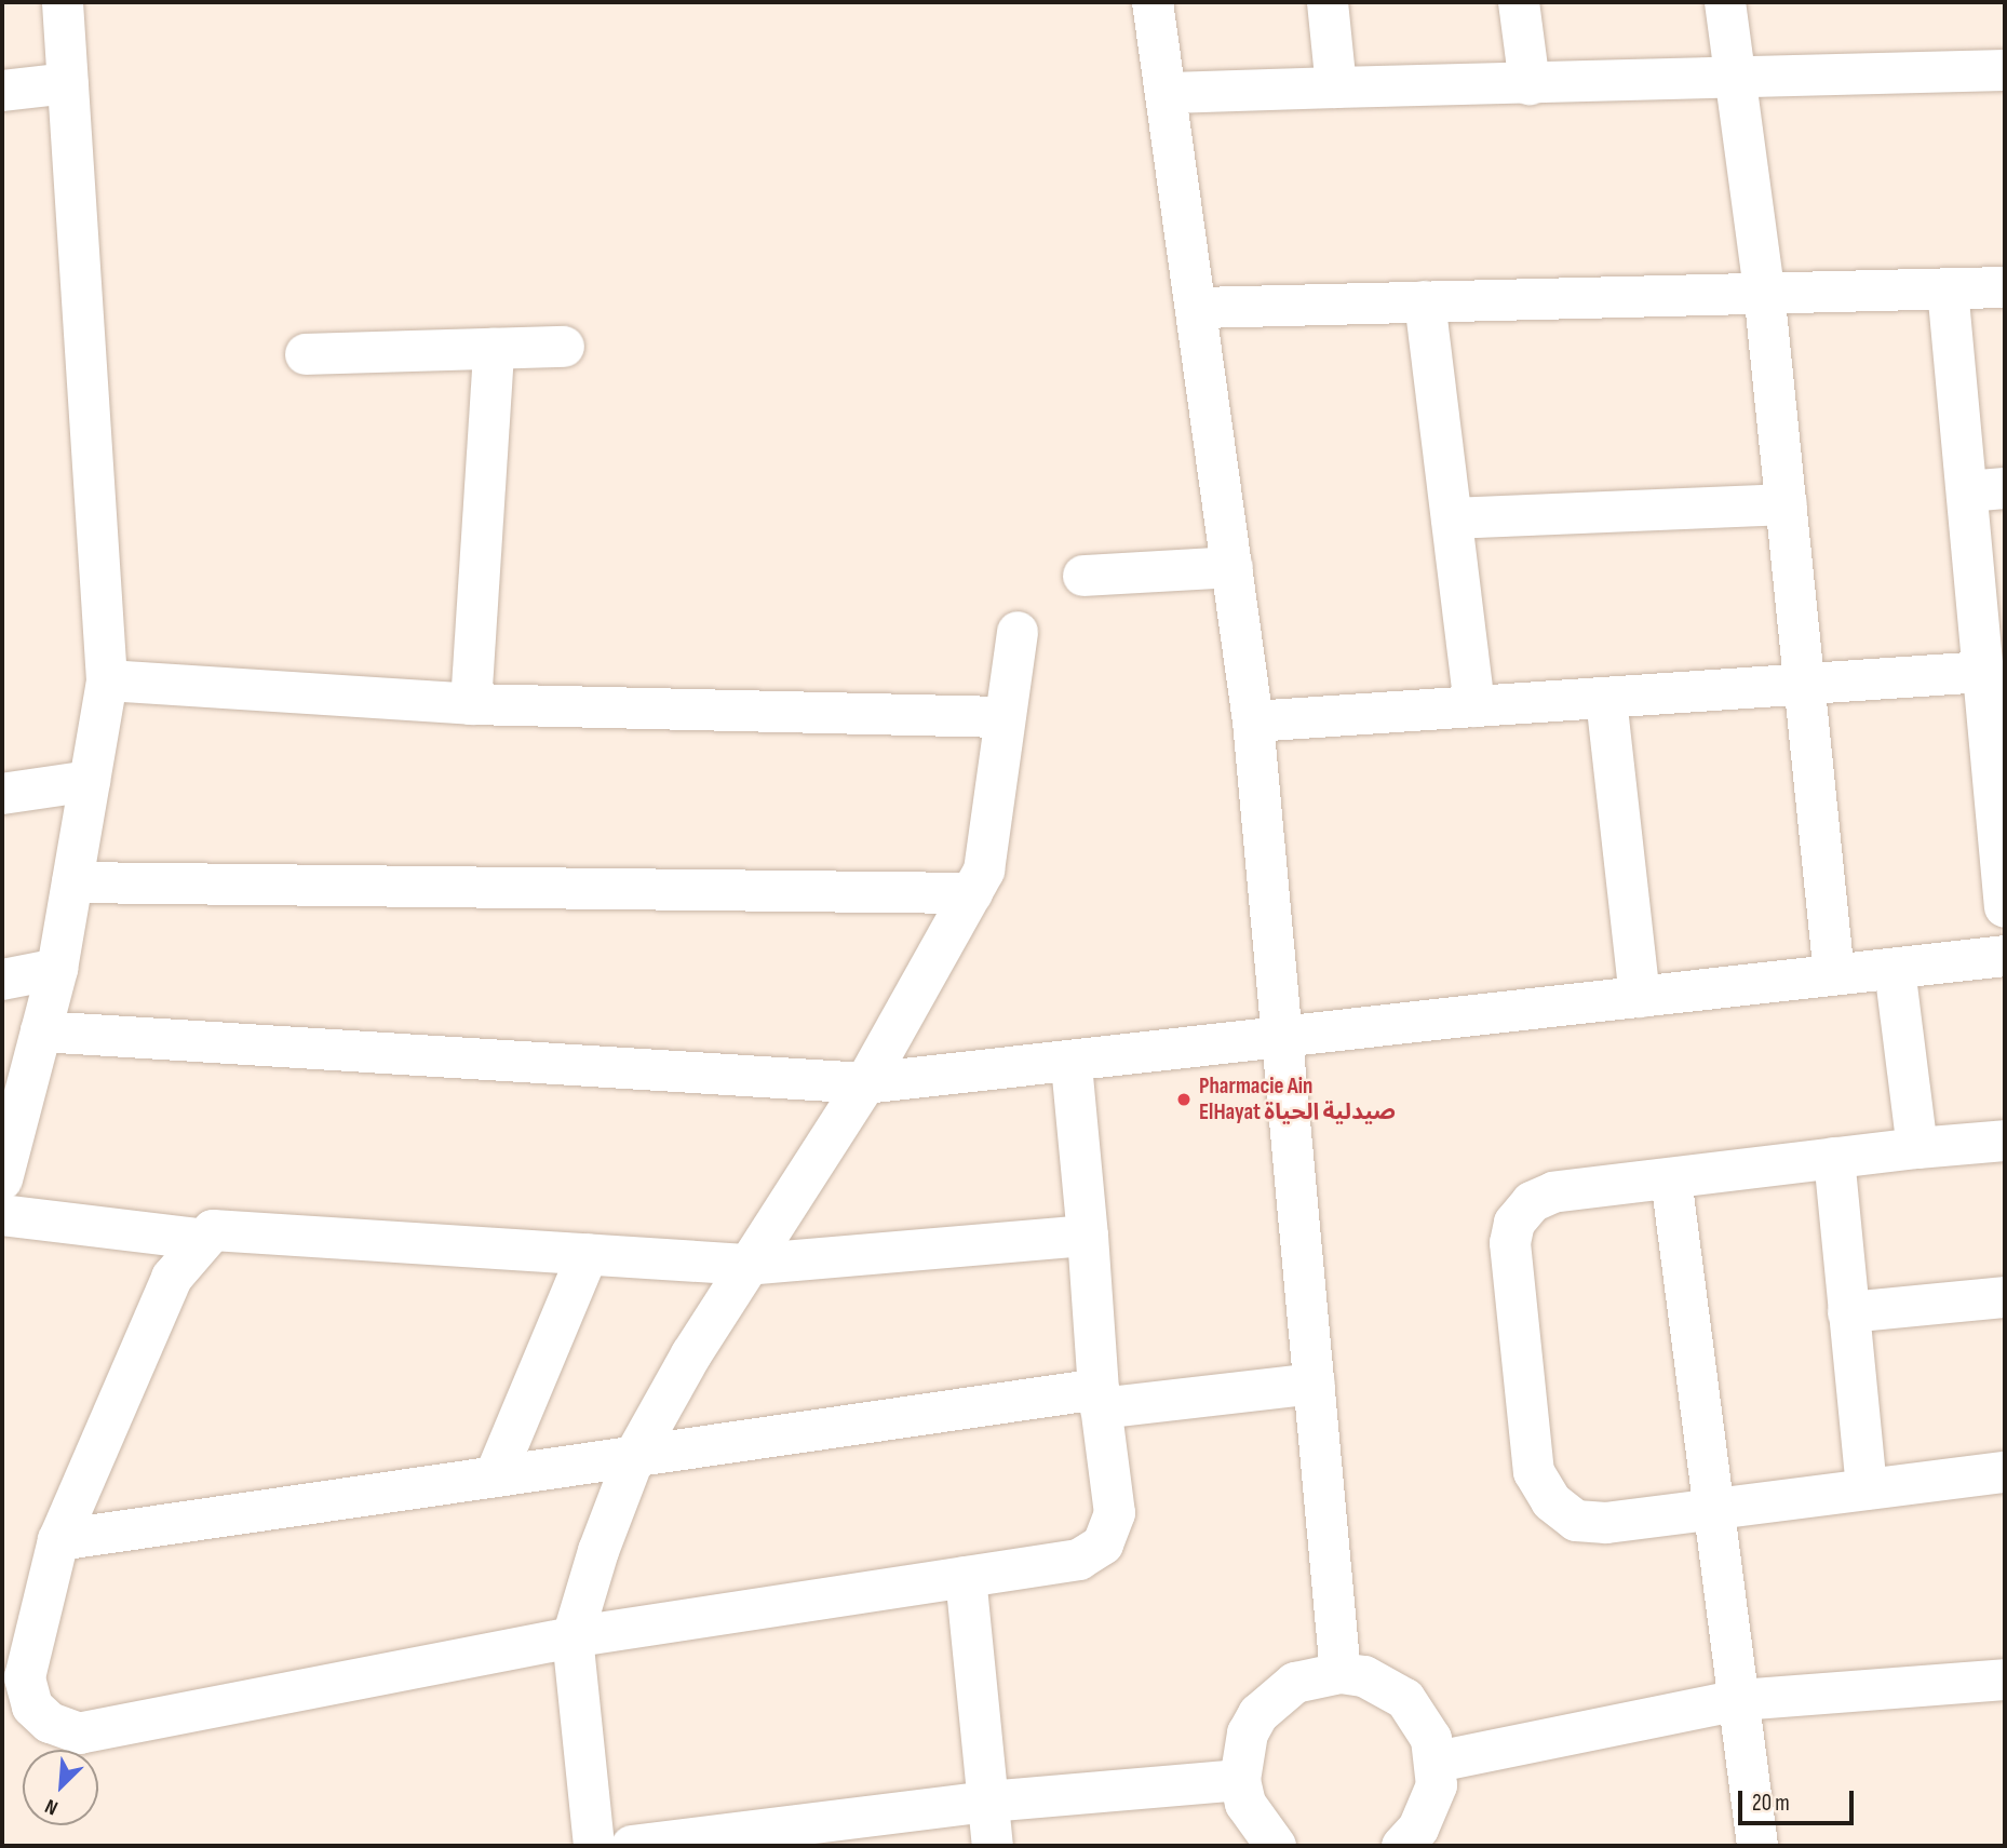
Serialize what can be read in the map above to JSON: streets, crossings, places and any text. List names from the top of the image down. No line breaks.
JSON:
{"places":["Pharmacie Ain ElHayat صيدلية الحياة"],"scale_bar":"20 m","north":"bottom left"}
